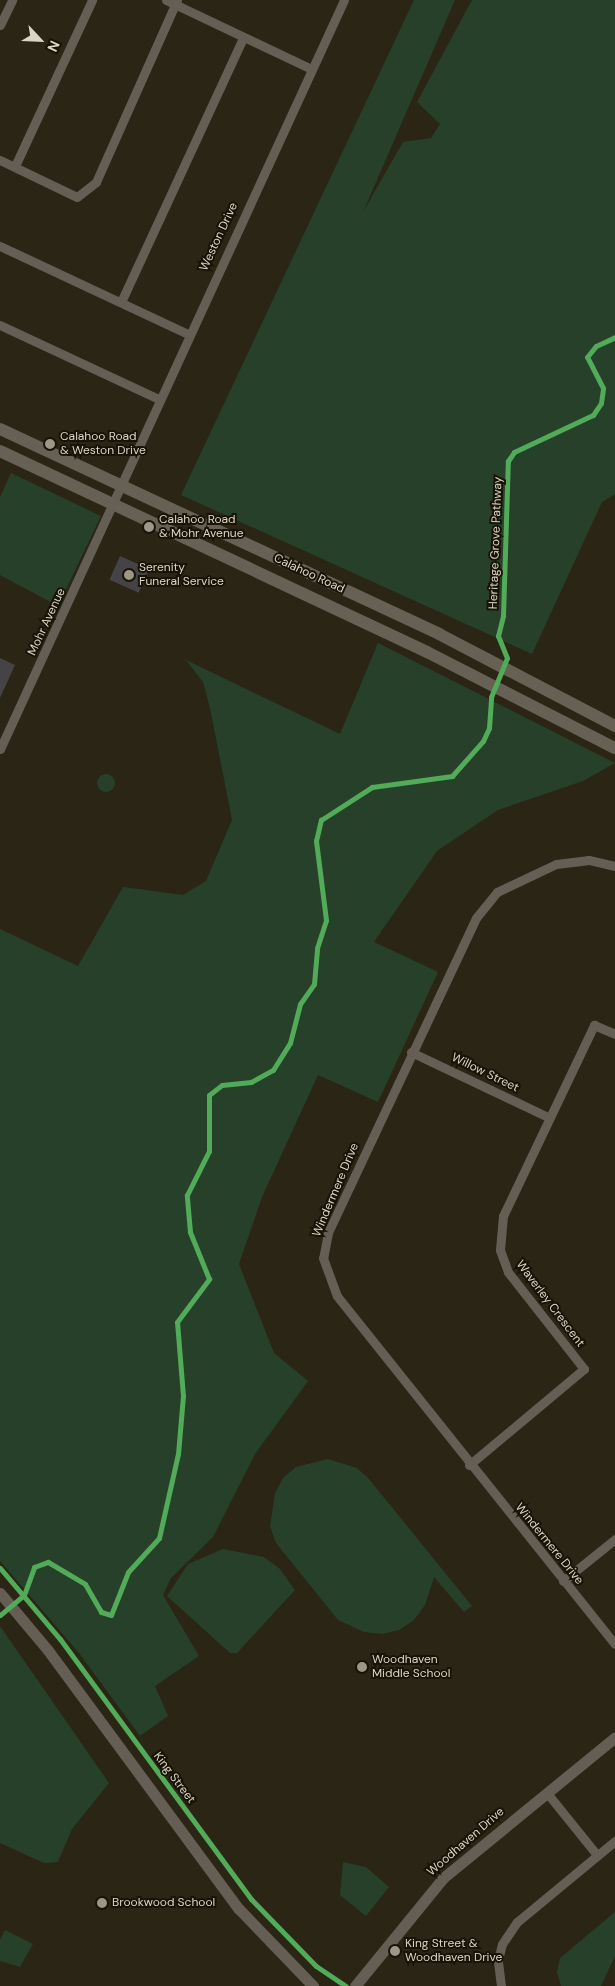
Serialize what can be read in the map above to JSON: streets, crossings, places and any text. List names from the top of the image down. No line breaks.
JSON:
{"streets":{"main road":["Calahoo Road"],"street":["Weston Drive","Mohr Avenue","Willow Street","Windermere Drive","Waverley Crescent","Woodhaven Drive"],"cycle path":["Heritage Grove Pathway","King Street"]},"crossings":[["Weston Drive","Calahoo Road"],["Weston Drive","Mohr Avenue"],["Calahoo Road","Mohr Avenue"],["Willow Street","Windermere Drive"],["Willow Street","Waverley Crescent"],["Windermere Drive","Waverley Crescent"]],"places":["Calahoo Road & Weston Drive","Calahoo Road & Mohr Avenue","Serenity Funeral Service","Woodhaven Middle School","Brookwood School","King Street & Woodhaven Drive"],"north":"bottom right"}
